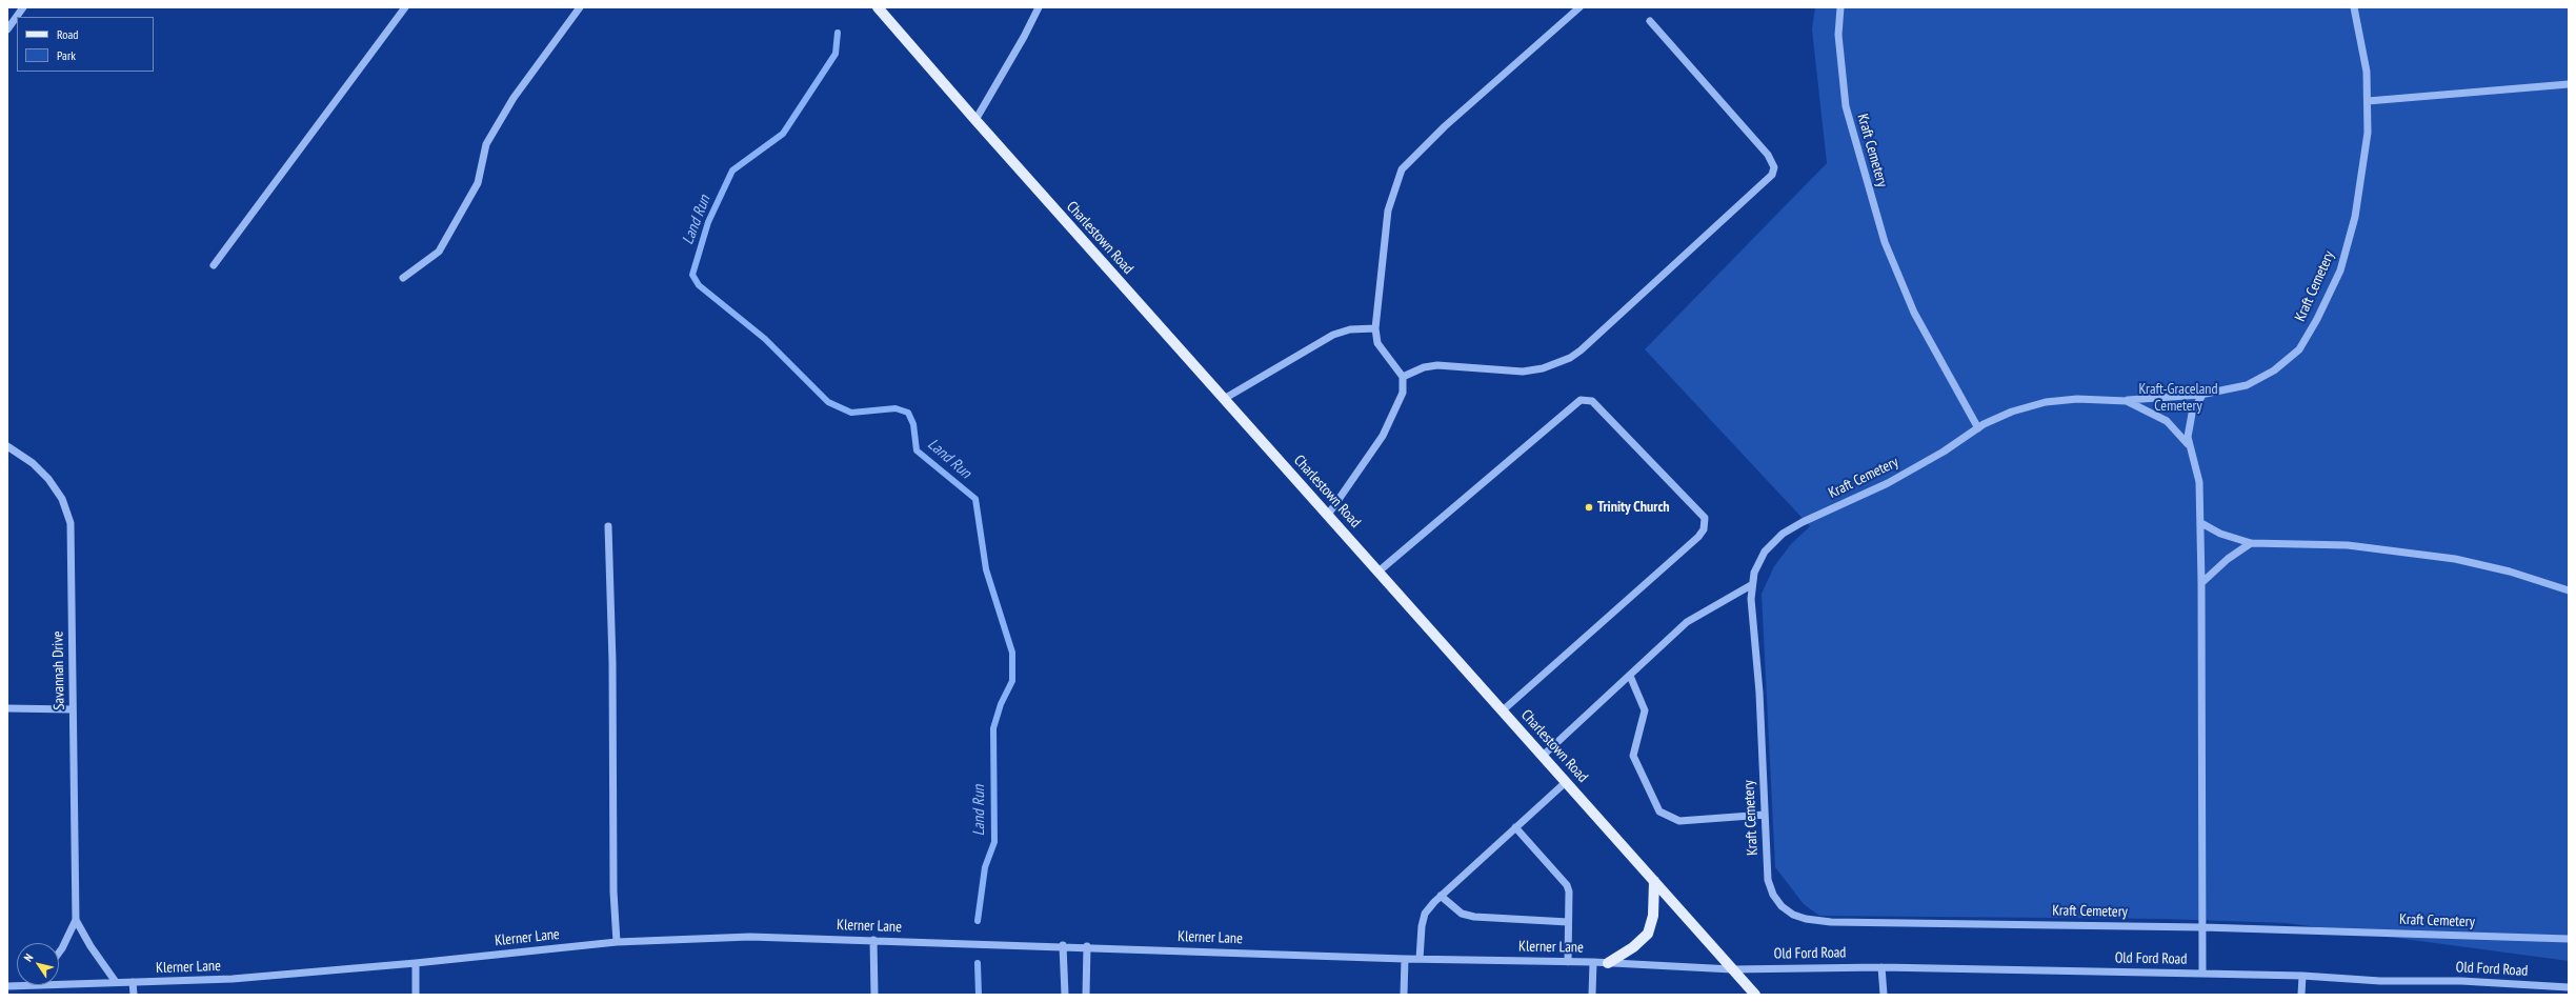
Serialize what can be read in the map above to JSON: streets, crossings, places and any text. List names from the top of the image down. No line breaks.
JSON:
{"streets":{"main road":["Charlestown Road"],"street":["Kraft Cemetery","Savannah Drive","Klerner Lane","Old Ford Road"]},"crossings":[["Kraft Cemetery","Old Ford Road"],["Charlestown Road","Klerner Lane"],["Charlestown Road","Old Ford Road"],["Savannah Drive","Klerner Lane"],["Klerner Lane","Old Ford Road"]],"water":["Land Run"],"parks":["Kraft-Graceland Cemetery"],"places":["Trinity Church"],"legend":["Road","Park"],"north":"top left"}
